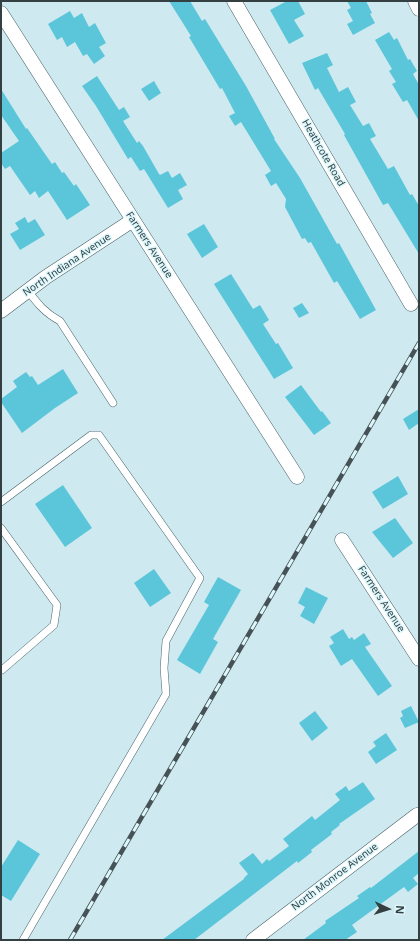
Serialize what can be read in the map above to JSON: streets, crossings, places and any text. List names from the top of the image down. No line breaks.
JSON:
{"streets":{"street":["Heathcote Road","Farmers Avenue","North Indiana Avenue","North Monroe Avenue"]},"crossings":[["Farmers Avenue","North Indiana Avenue"]],"north":"right"}
